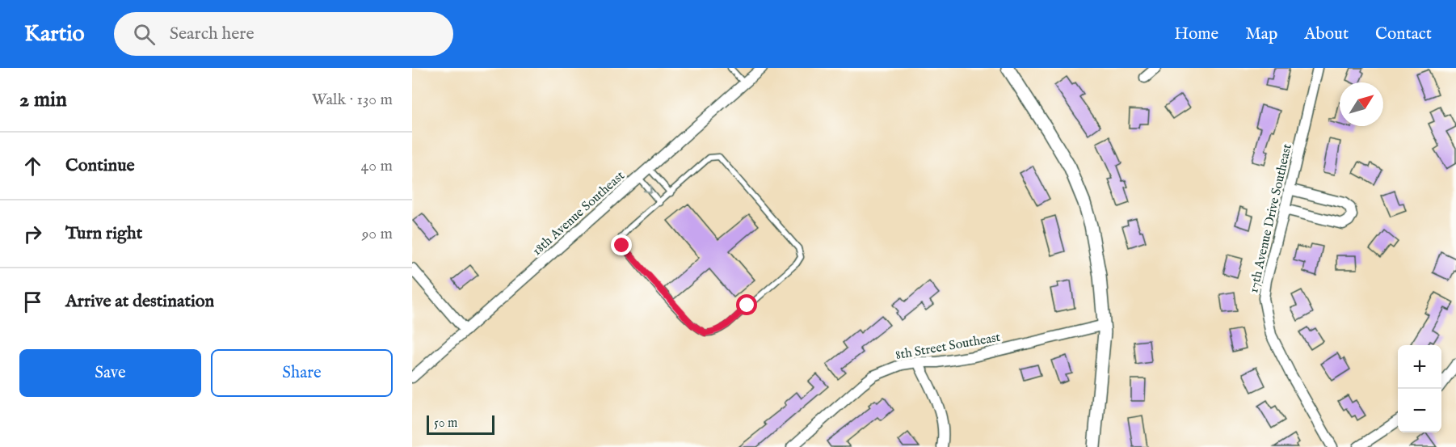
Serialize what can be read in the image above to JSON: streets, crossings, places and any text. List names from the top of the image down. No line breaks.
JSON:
{"streets":{"street":["18th Avenue Southeast","17th Avenue Drive Southeast","8th Street Southeast"]},"scale_bar":"50 m","north":"top right","page":{"header":"Kartio","search":"Search here","nav":["Home","Map","About","Contact"],"heading":["2 min","Walk · 130 m"],"list":[["Continue","40 m"],["Turn right","90 m"],"Arrive at destination"],"buttons":["Save","Share"],"map_buttons":["+","−"],"scale":"50 m"}}
